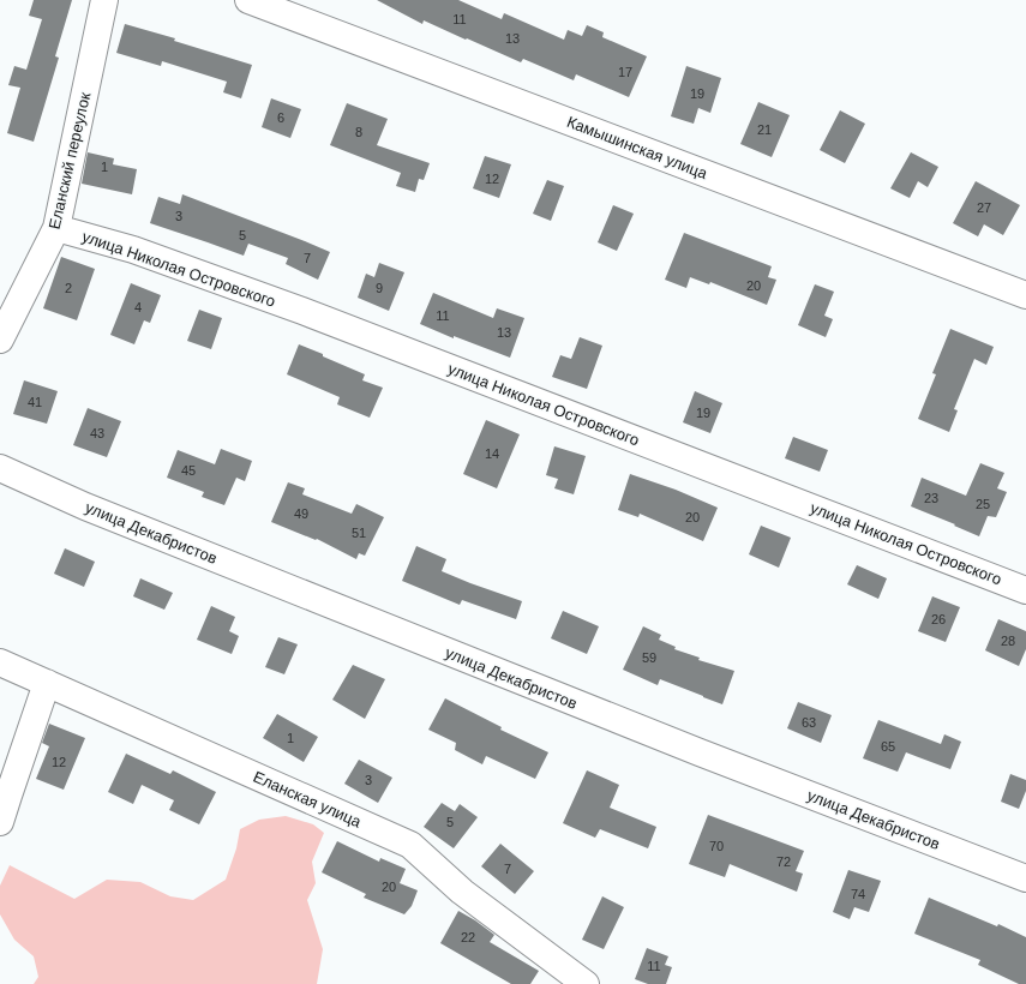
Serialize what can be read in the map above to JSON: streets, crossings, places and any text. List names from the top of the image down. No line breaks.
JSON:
{"streets":{"street":["Камышинская улица","Еланский переулок","улица Николая Островского","улица Декабристов","Еланская улица"]},"crossings":[["Еланский переулок","улица Николая Островского"]],"house_numbers":["11","13","17","19","6","21","8","1","12","27","3","5","7","20","2","9","4","11","13","41","19","43","14","45","23","25","49","20","51","26","28","59","63","1","65","12","3","5","70","72","7","20","74","22","11"]}
